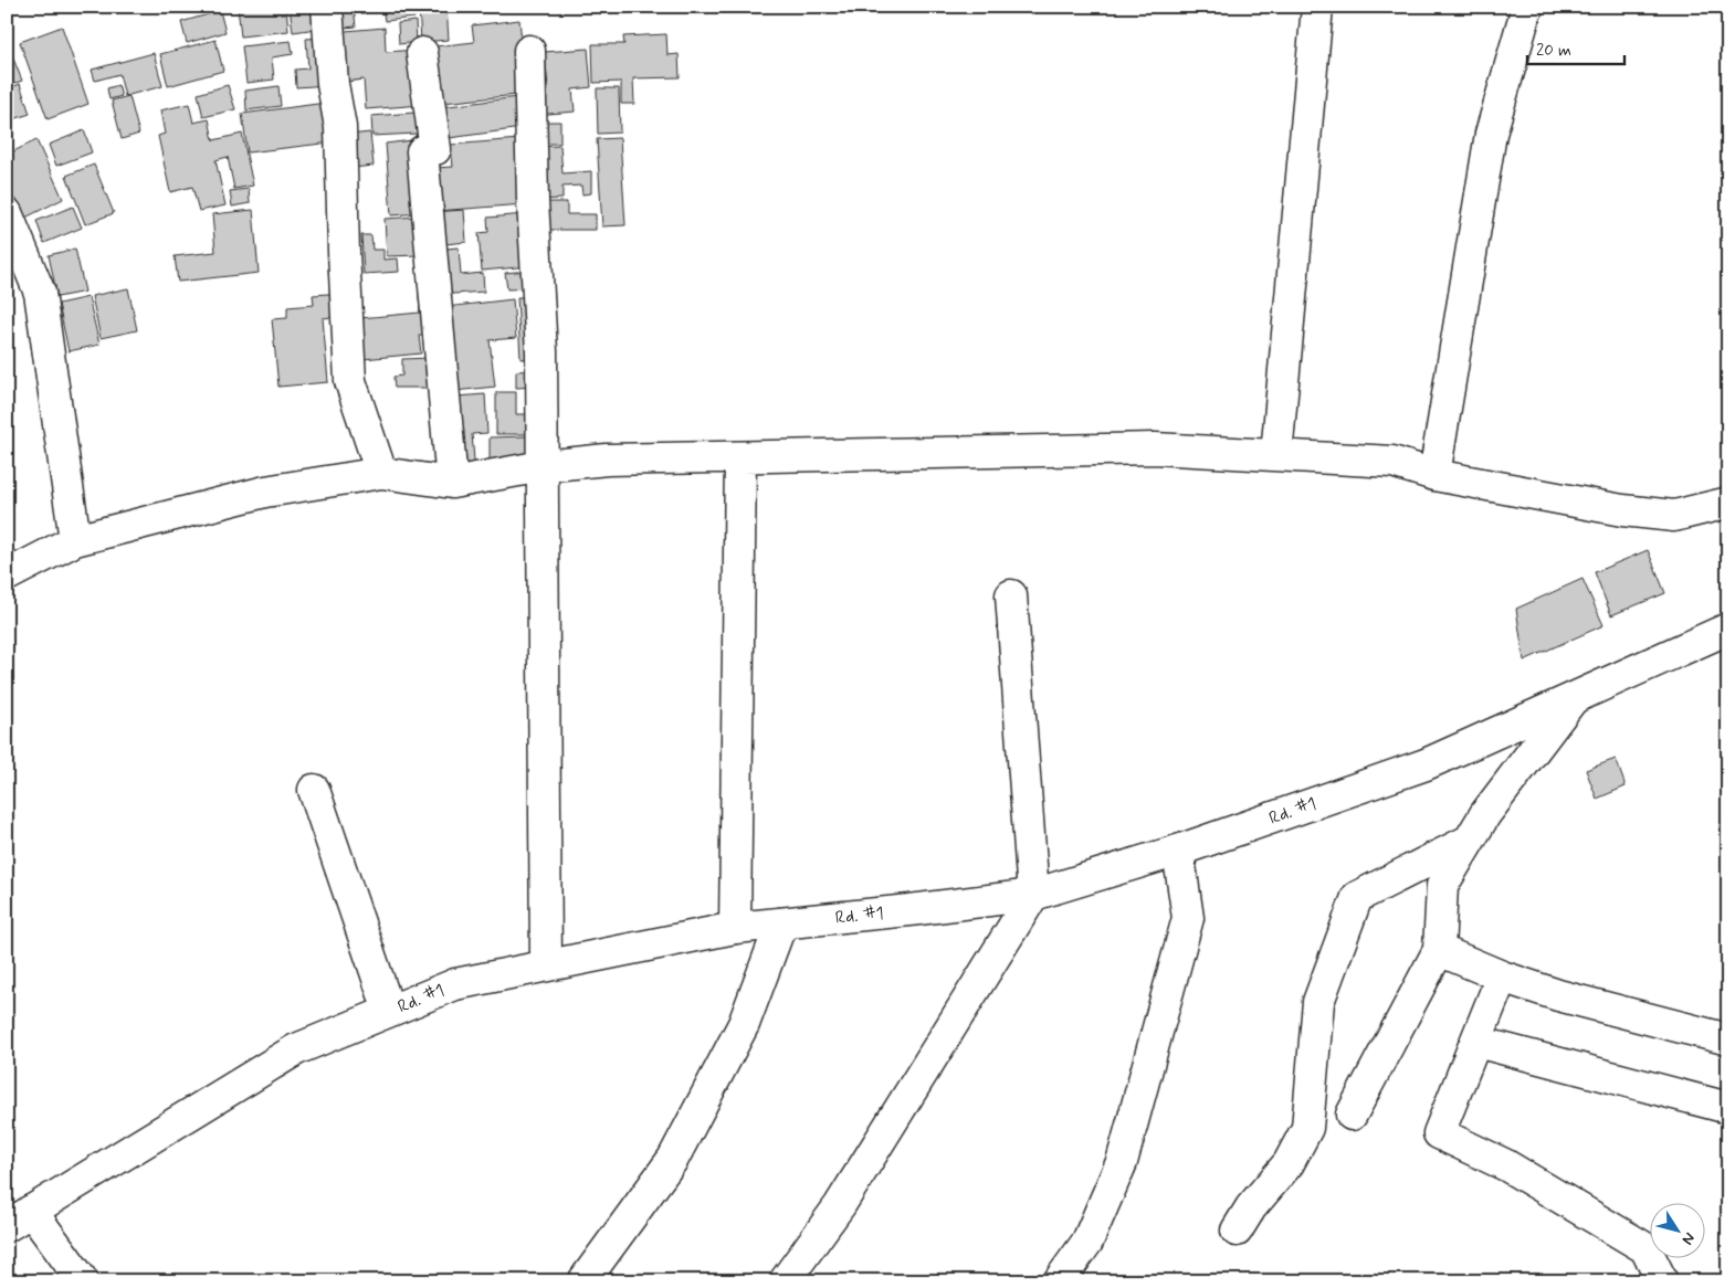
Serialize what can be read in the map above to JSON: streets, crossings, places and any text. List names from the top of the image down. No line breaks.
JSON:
{"streets":{"street":["Rd. #1"]},"scale_bar":"20 m","north":"bottom right"}
